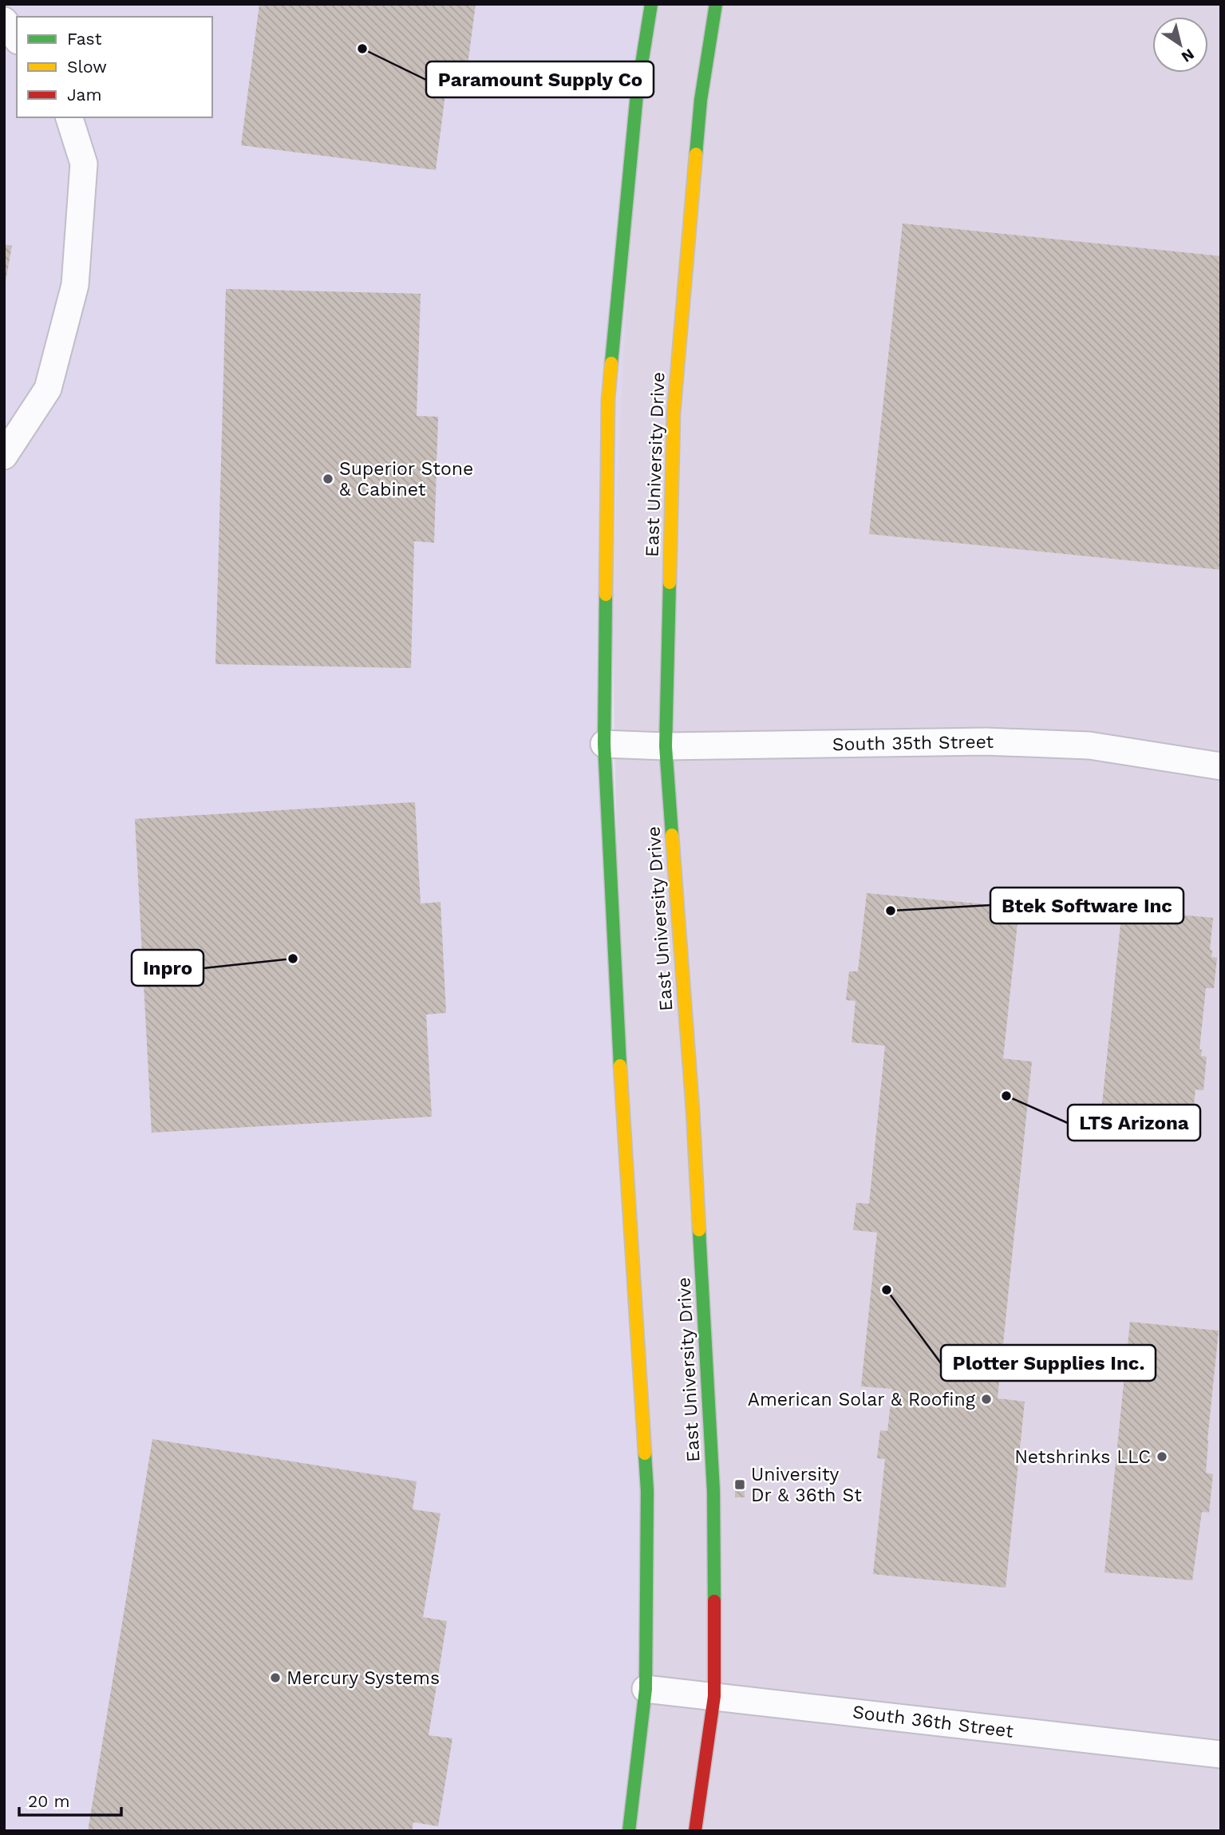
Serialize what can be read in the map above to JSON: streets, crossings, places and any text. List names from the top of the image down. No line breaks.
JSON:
{"streets":{"main road":["East University Drive"],"street":["South 35th Street","South 36th Street"]},"crossings":[["East University Drive","South 35th Street"],["East University Drive","South 36th Street"]],"places":{"other":["Paramount Supply Co","Superior Stone & Cabinet","Btek Software Inc","Inpro","LTS Arizona","Plotter Supplies Inc.","American Solar & Roofing","Netshrinks LLC","Mercury Systems"],"transit":["University Dr & 36th St"]},"legend":["Fast","Slow","Jam"],"scale_bar":"20 m","north":"bottom right"}
